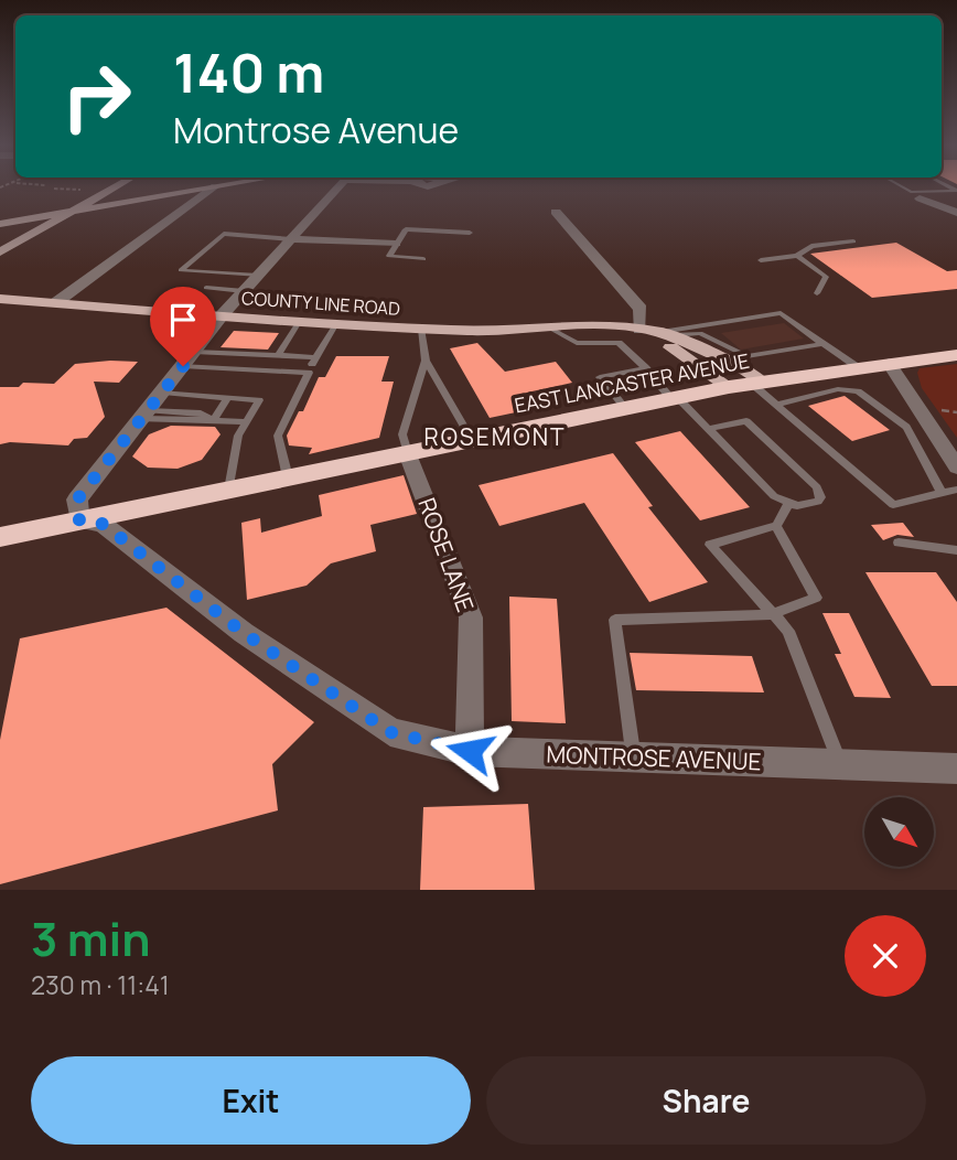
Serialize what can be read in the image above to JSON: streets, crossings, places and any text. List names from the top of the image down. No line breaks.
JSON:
{"streets":{"highway":["EAST LANCASTER AVENUE"],"main road":["COUNTY LINE ROAD"],"street":["ROSE LANE","MONTROSE AVENUE"]},"crossings":[["COUNTY LINE ROAD","EAST LANCASTER AVENUE"],["EAST LANCASTER AVENUE","ROSE LANE"],["EAST LANCASTER AVENUE","MONTROSE AVENUE"],["ROSE LANE","MONTROSE AVENUE"]],"districts":["ROSEMONT"],"north":"bottom right","page":{"turn":["140 m","Montrose Avenue"],"heading":["3 min","230 m · 11:41"],"buttons":["Exit","Share"]}}
